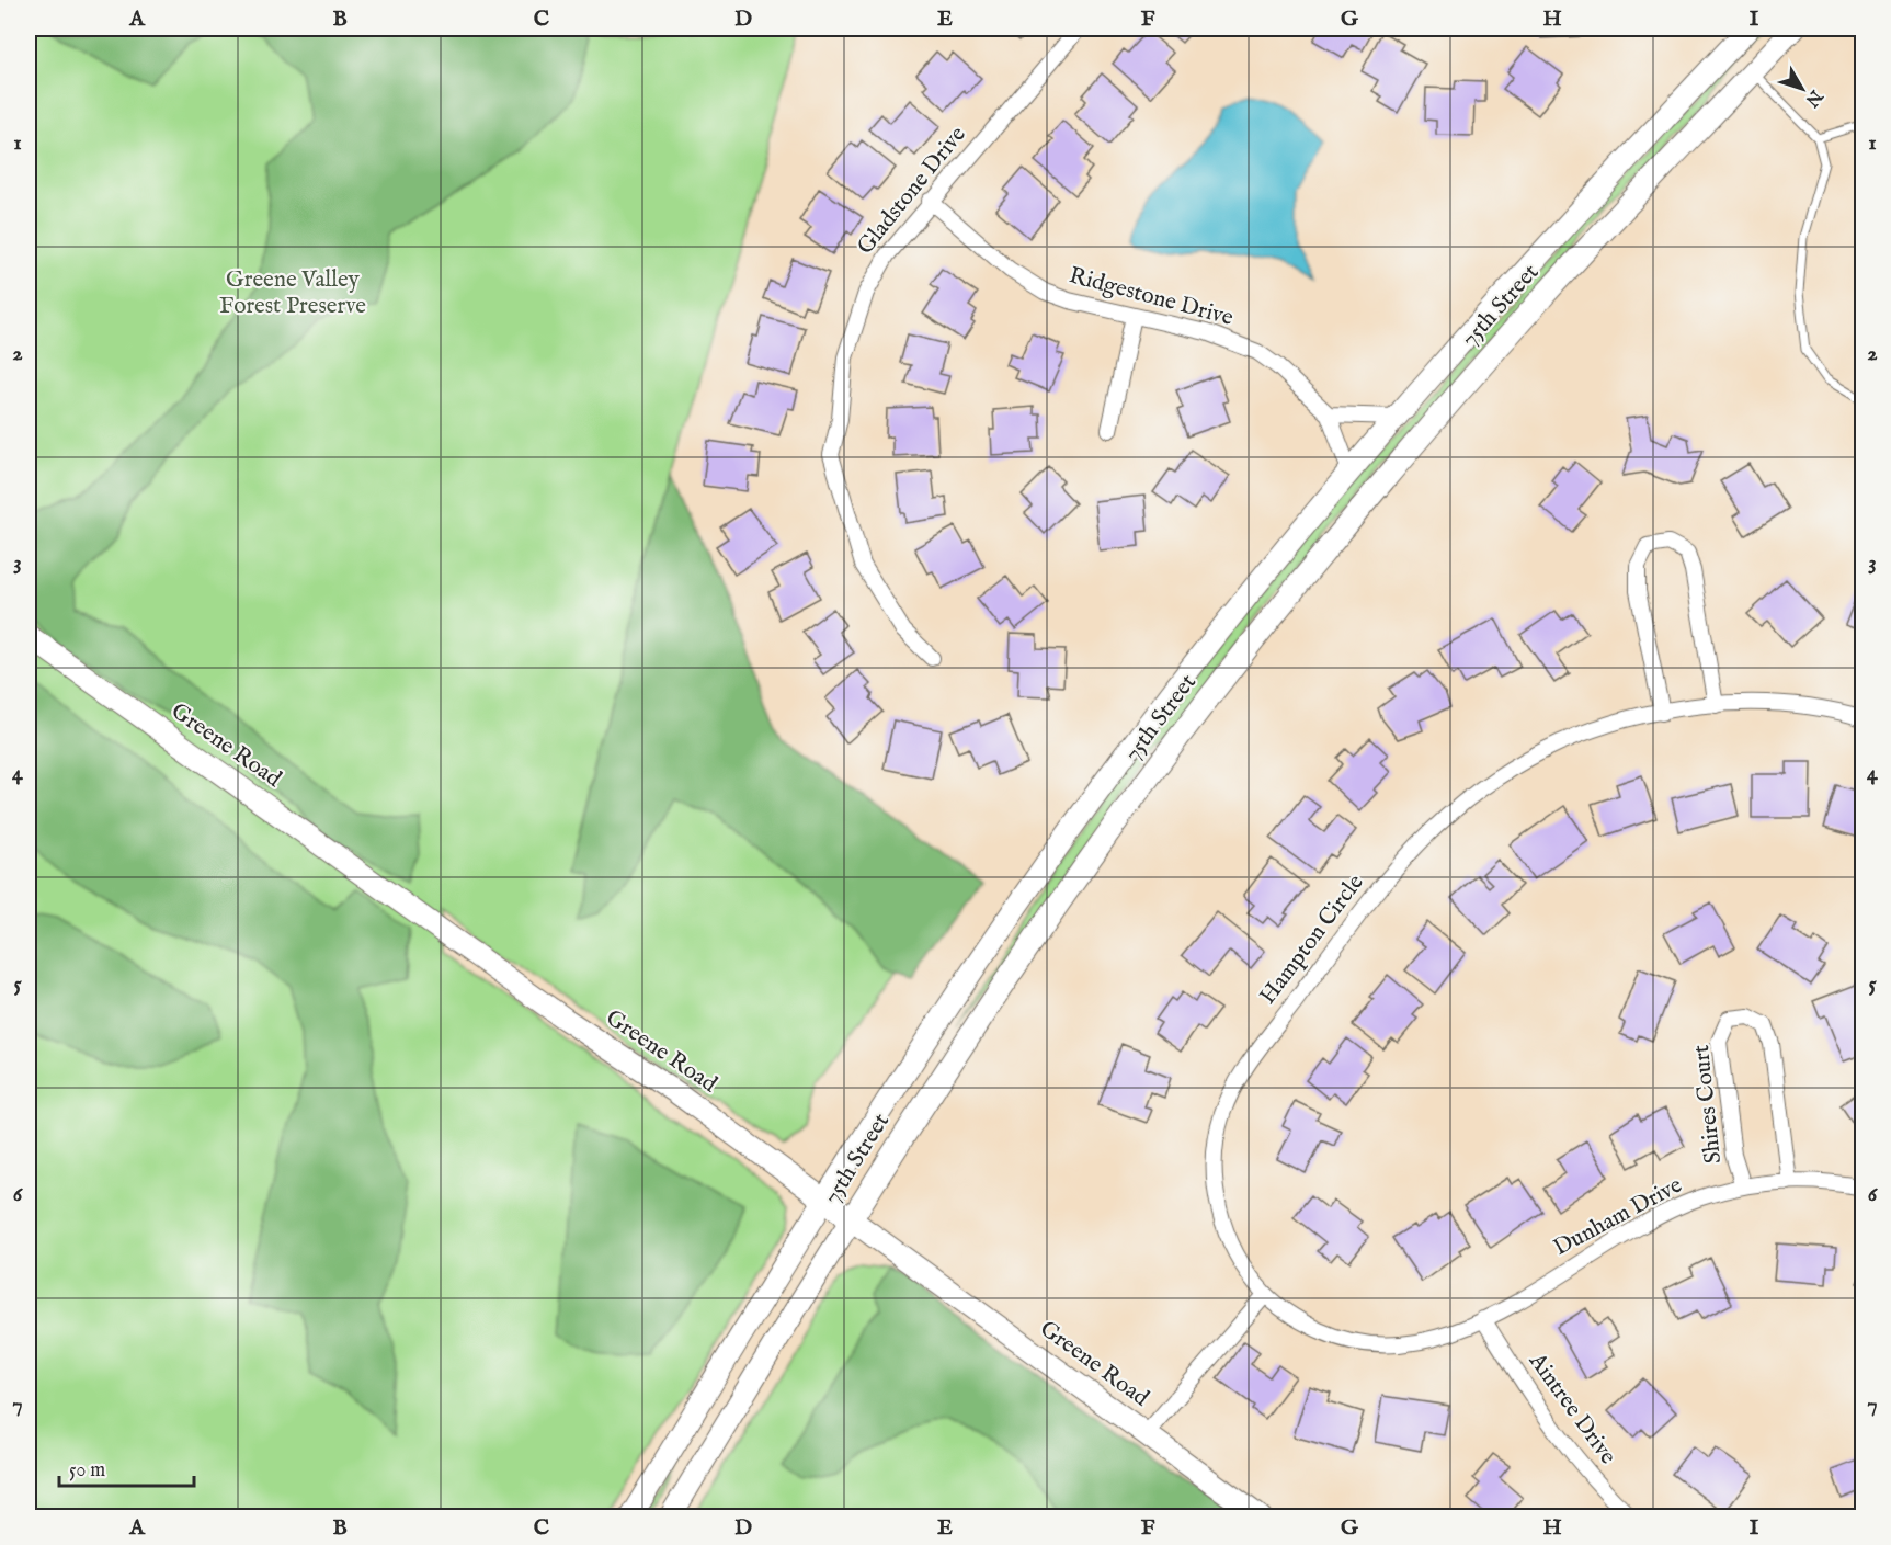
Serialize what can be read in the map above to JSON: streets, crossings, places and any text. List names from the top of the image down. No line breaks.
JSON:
{"streets":{"main road":["75th Street","Greene Road"],"street":["Gladstone Drive","Ridgestone Drive","Hampton Circle","Shires Court","Dunham Drive","Aintree Drive"]},"crossings":[["Gladstone Drive","Ridgestone Drive"],["Ridgestone Drive","75th Street"],["75th Street","Greene Road"],["Hampton Circle","Dunham Drive"],["Hampton Circle","Aintree Drive"],["Shires Court","Dunham Drive"],["Dunham Drive","Aintree Drive"]],"parks":["Greene Valley Forest Preserve"],"scale_bar":"50 m","north":"bottom right","grid":{"columns":["A","B","C","D","E","F","G","H","I"],"rows":["1","2","3","4","5","6","7"]}}
